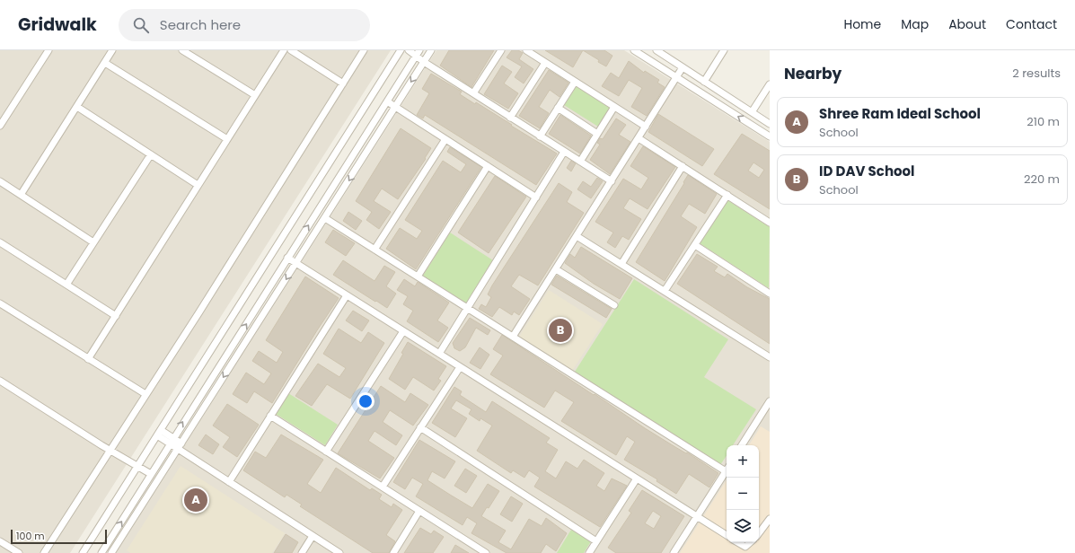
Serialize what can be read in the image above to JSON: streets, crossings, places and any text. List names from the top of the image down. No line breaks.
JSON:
{"scale_bar":"100 m","page":{"header":"Gridwalk","search":"Search here","nav":["Home","Map","About","Contact"],"heading":["Nearby","2 results"],"list":[{"mark":"A","name":"Shree Ram Ideal School","note":"School","value":"210 m"},{"mark":"B","name":"ID DAV School","note":"School","value":"220 m"}],"pins":["B","A"],"map_buttons":["+","−"],"scale":"100 m"}}
